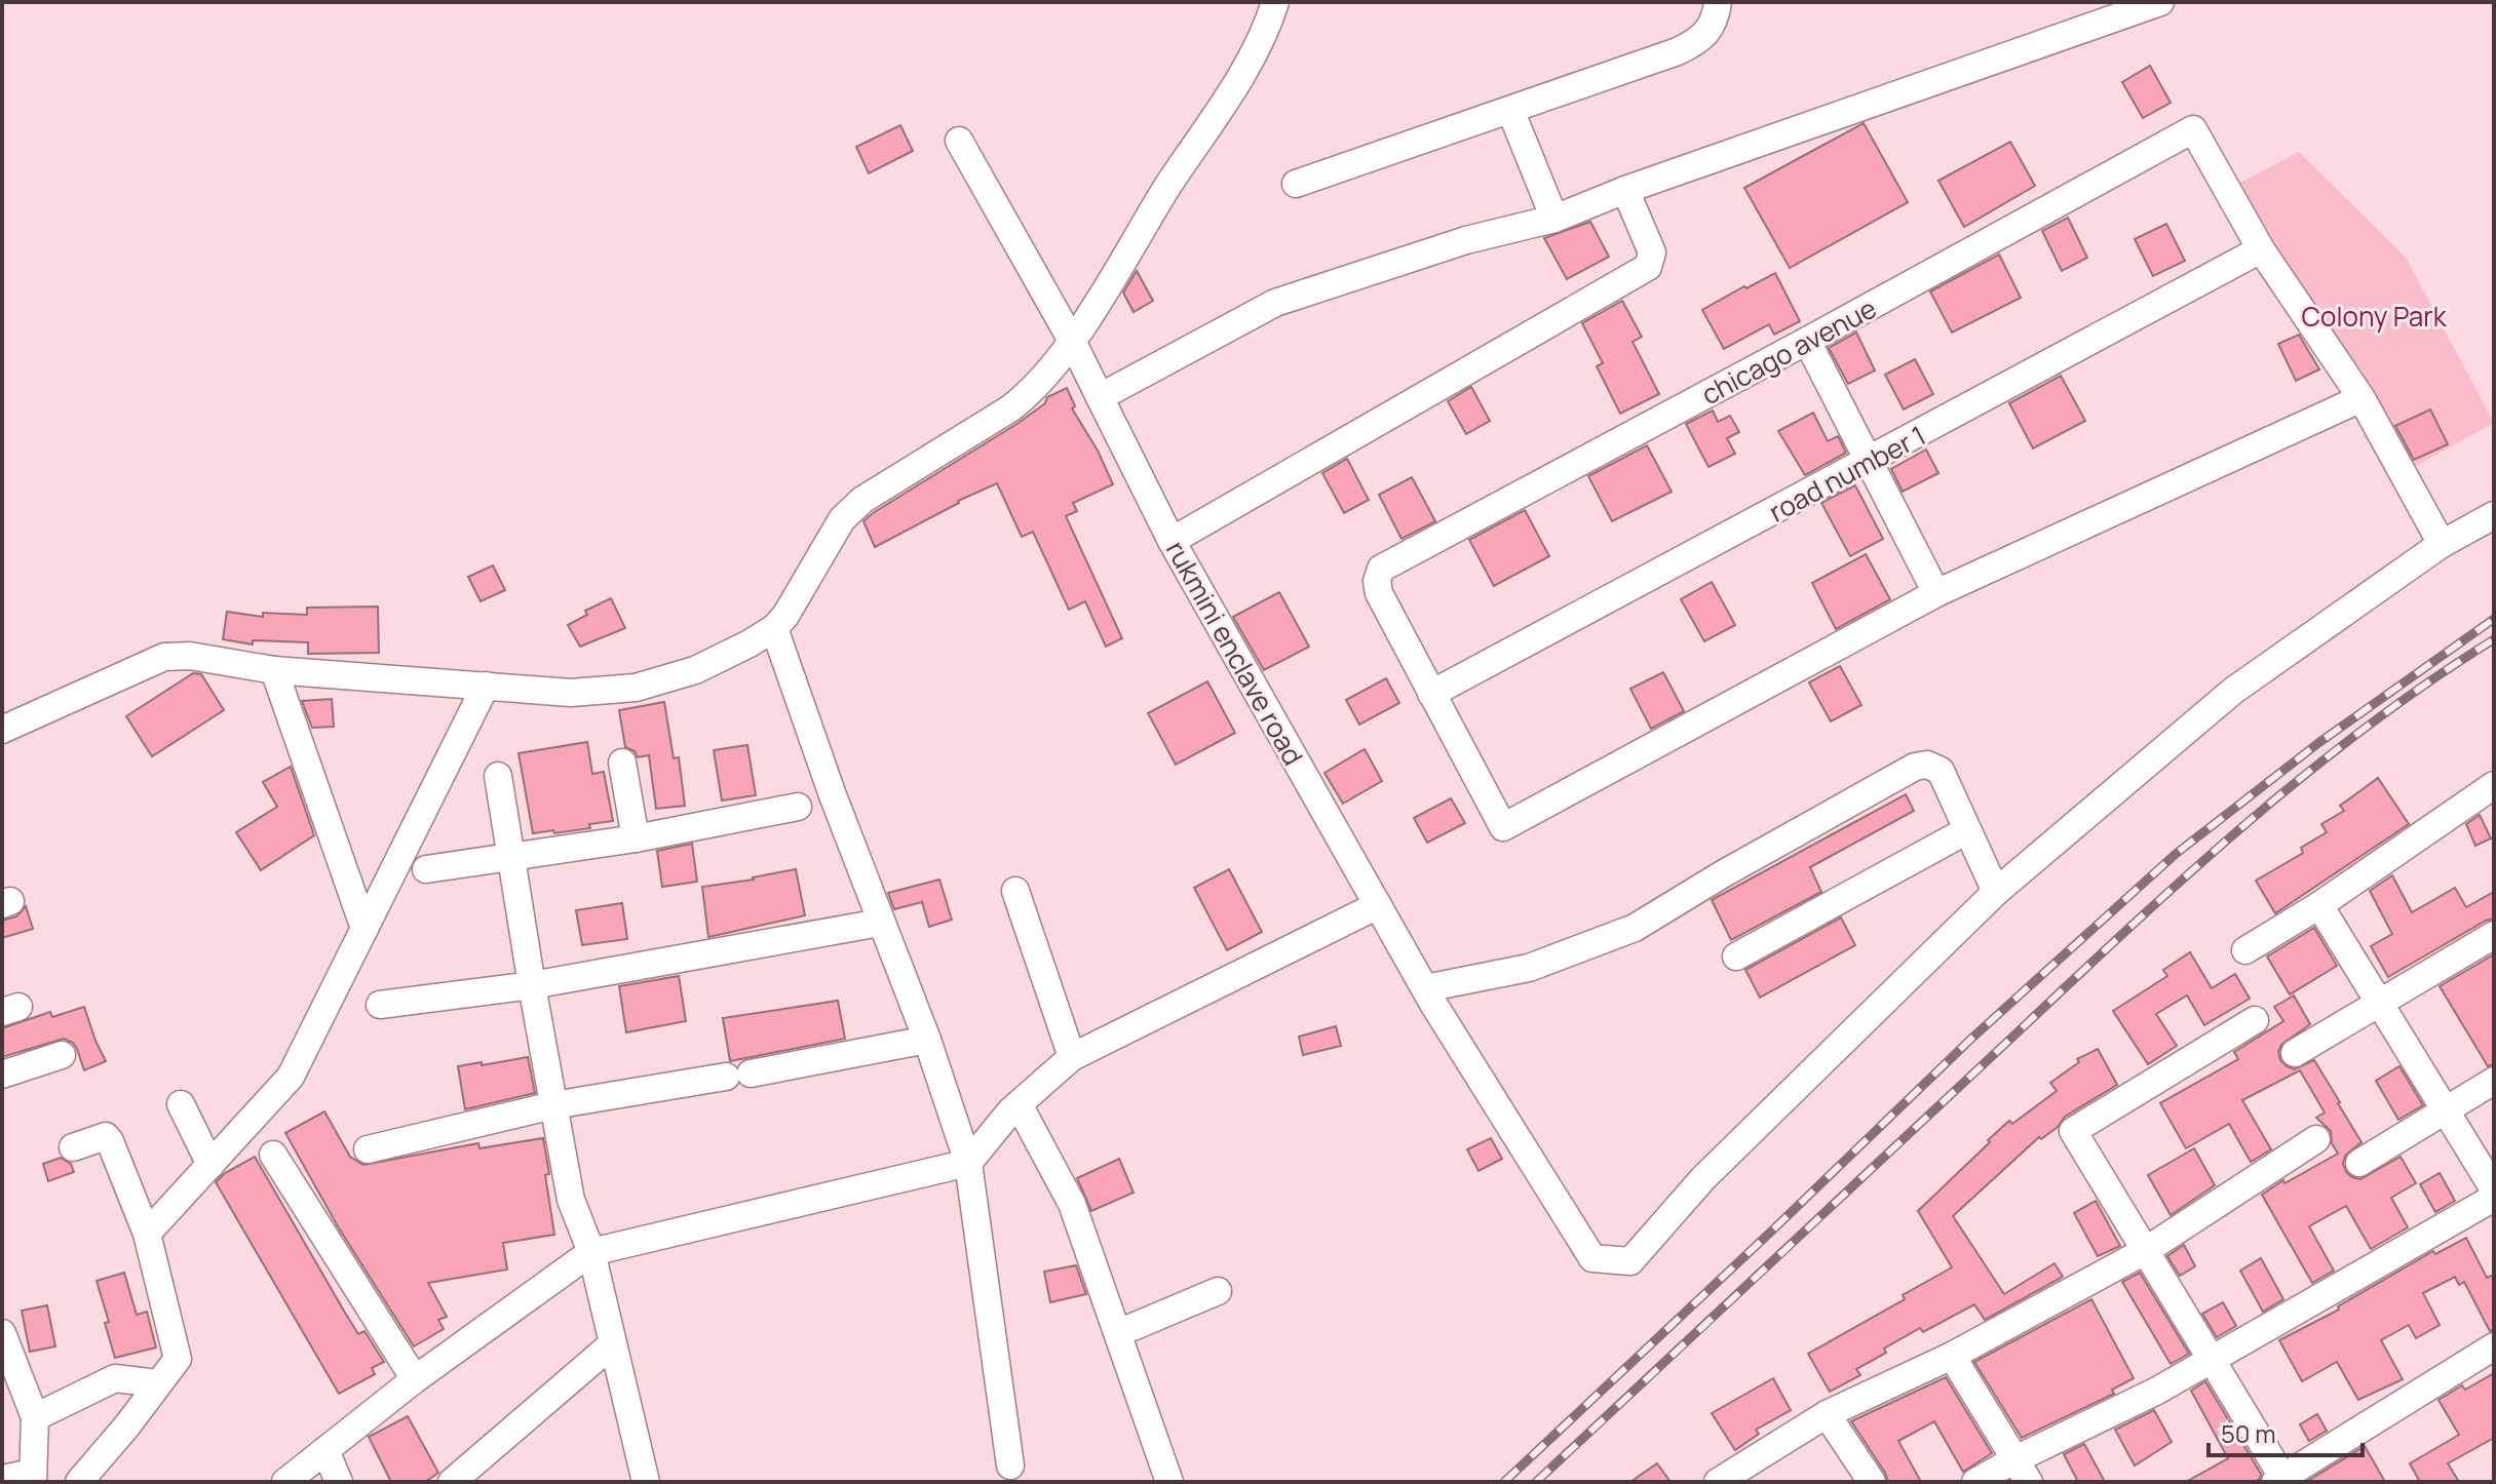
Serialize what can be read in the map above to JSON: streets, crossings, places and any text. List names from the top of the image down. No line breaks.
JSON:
{"streets":{"street":["chicago avenue","road number 1","rukmini enclave road"]},"crossings":[["chicago avenue","road number 1"]],"parks":["Colony Park"],"scale_bar":"50 m"}
